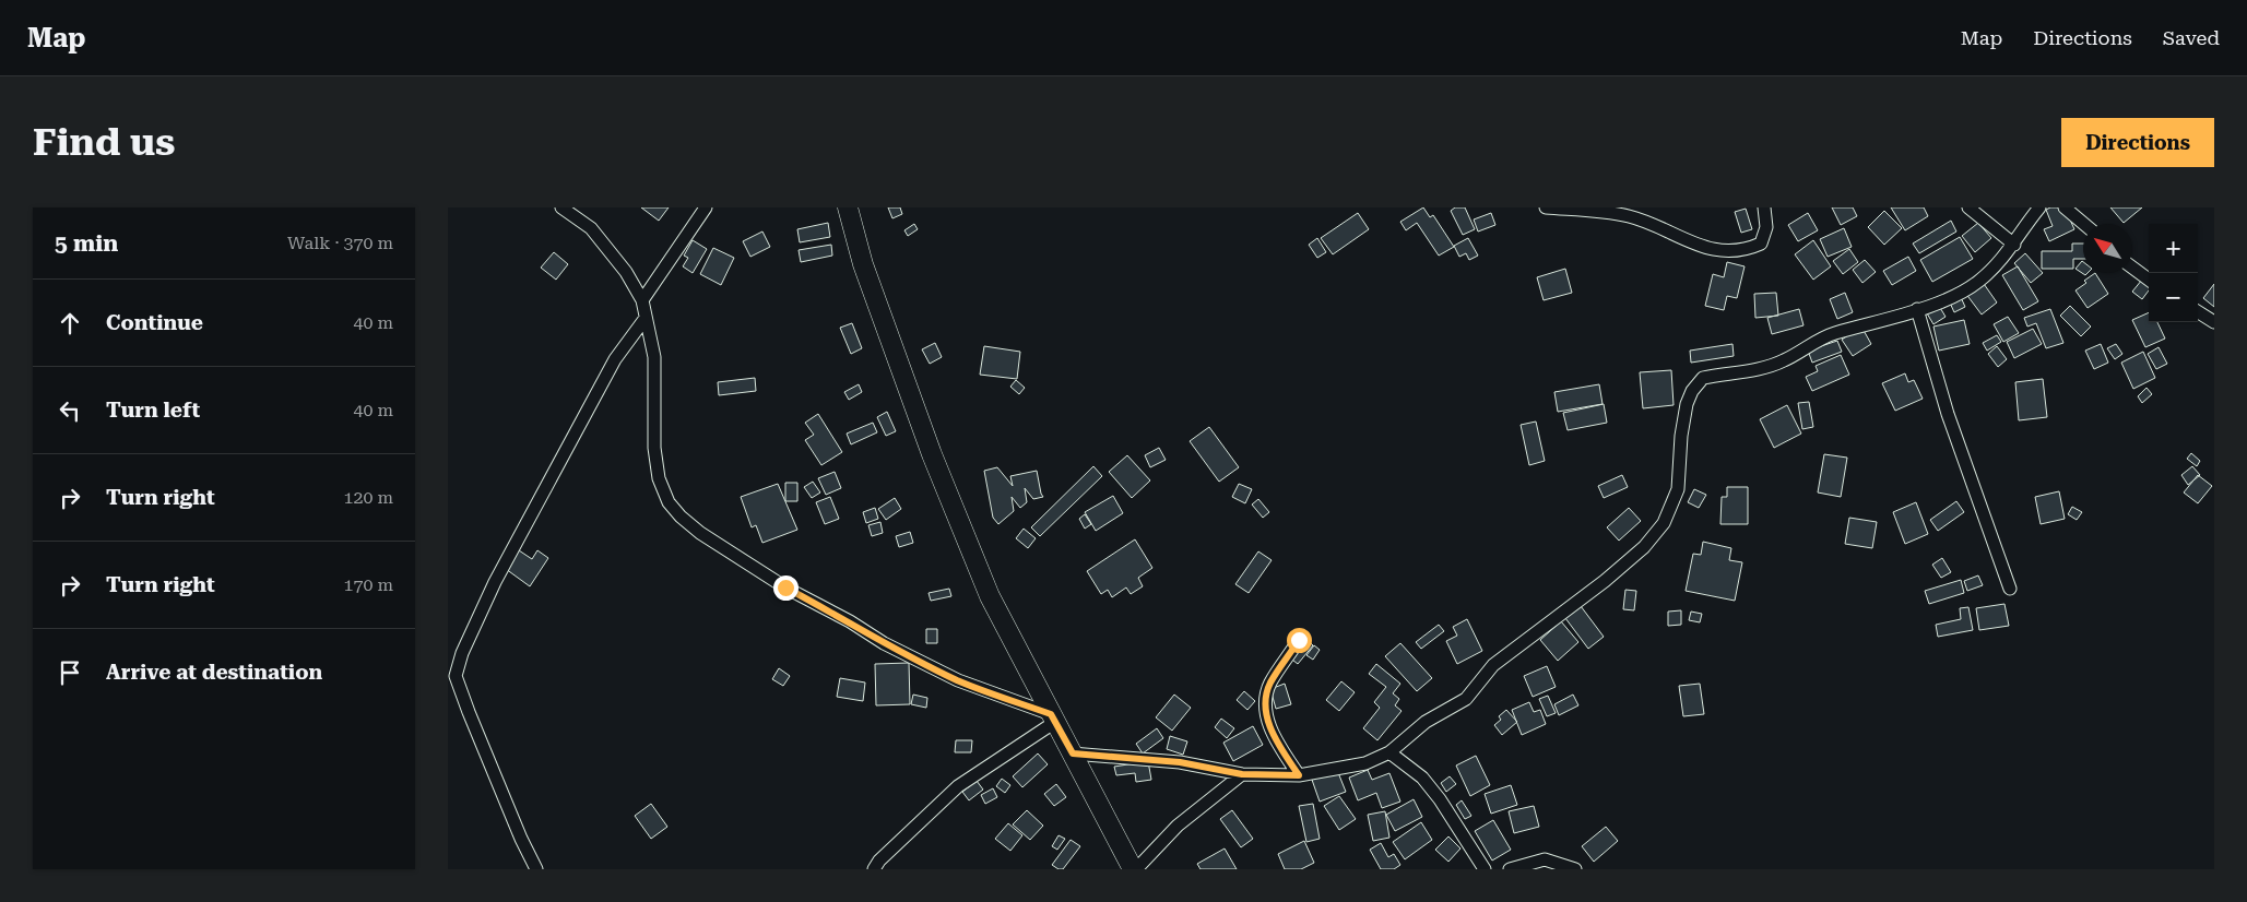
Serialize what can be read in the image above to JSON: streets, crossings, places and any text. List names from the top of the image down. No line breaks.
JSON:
{"north":"top left","page":{"header":"Map","nav":["Map","Directions","Saved"],"buttons":"Directions","title":"Find us","heading":["5 min","Walk · 370 m"],"map_buttons":["+","−"],"list":[["Continue","40 m"],["Turn left","40 m"],["Turn right","120 m"],["Turn right","170 m"],"Arrive at destination"]}}
